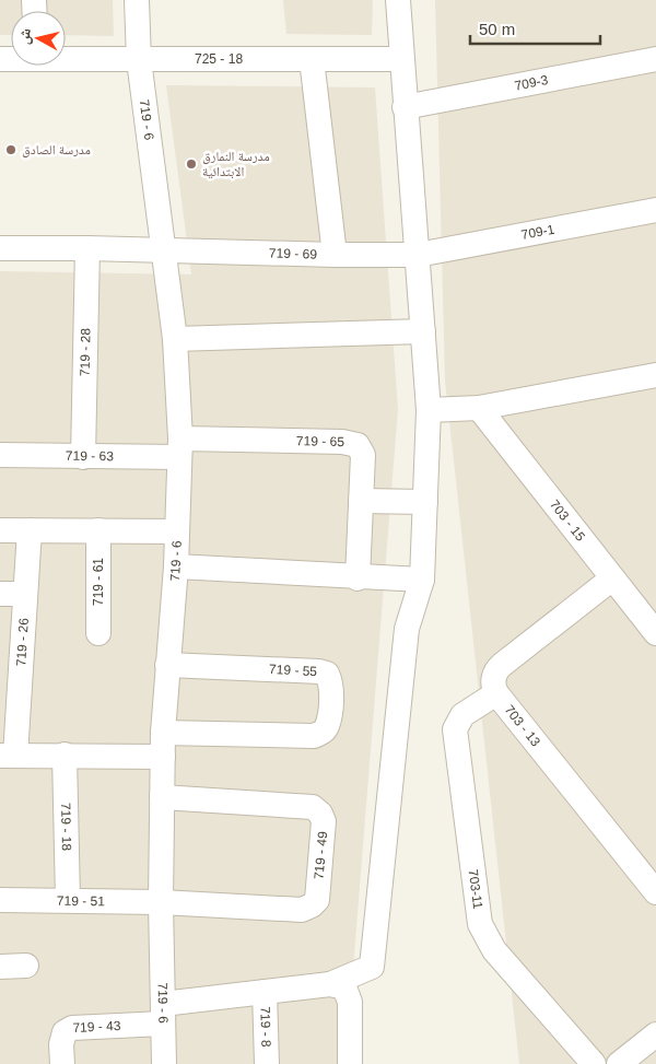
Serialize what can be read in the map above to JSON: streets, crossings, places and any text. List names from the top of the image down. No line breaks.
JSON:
{"streets":{"street":["725 - 18","709-3","719 - 6","709-1","719 - 69","719 - 28","719 - 65","719 - 63","703 - 15","719 - 61","719 - 26","719 - 55","703 - 13","719 - 18","719 - 49","703-11","719 - 51","719 - 43","719 - 8"]},"crossings":[["725 - 18","719 - 6"],["719 - 6","719 - 69"],["719 - 6","719 - 65"],["719 - 6","719 - 63"],["719 - 6","719 - 55"],["719 - 6","719 - 49"],["719 - 6","719 - 51"],["719 - 6","719 - 43"],["709-1","719 - 69"],["719 - 69","719 - 28"],["719 - 28","719 - 63"],["719 - 65","719 - 63"],["703 - 15","703 - 13"],["703 - 13","703-11"],["719 - 18","719 - 51"],["719 - 49","719 - 51"]],"places":["مدرسة الصادق","مدرسة النمارق الابتدائية"],"scale_bar":"50 m","north":"left"}
